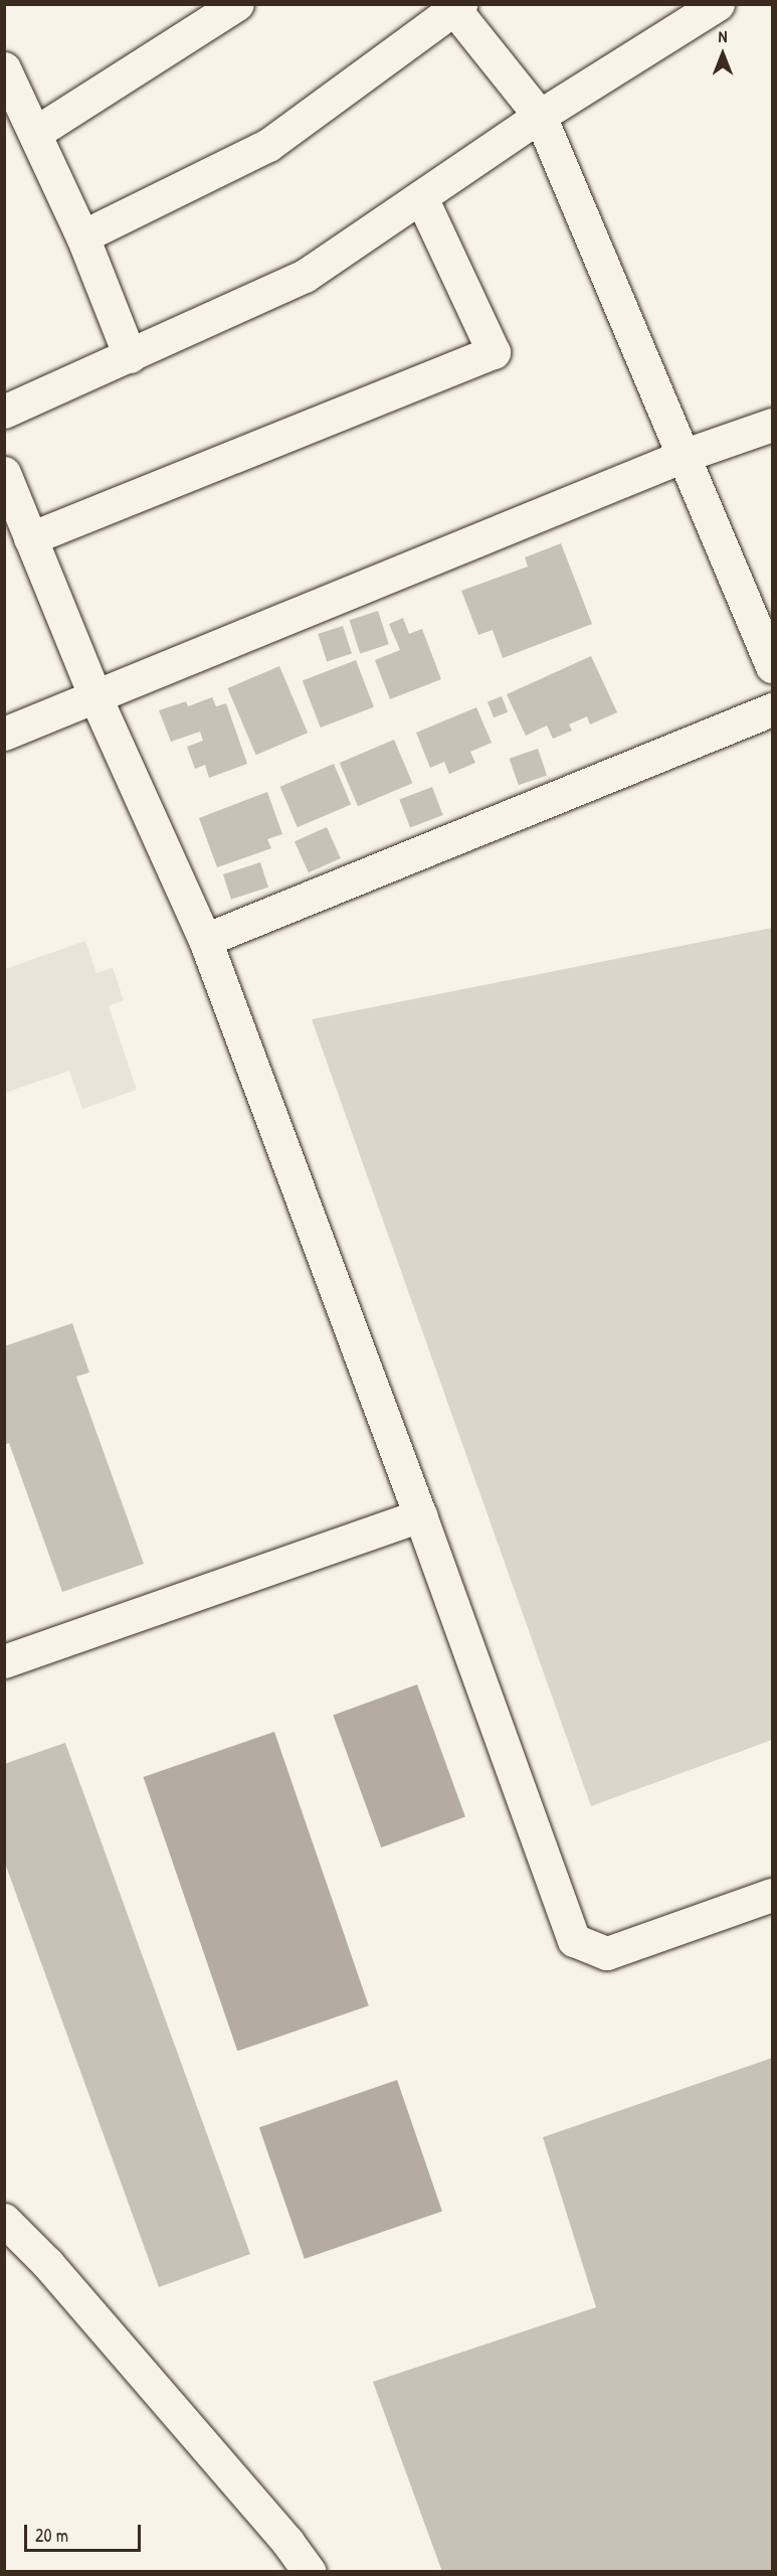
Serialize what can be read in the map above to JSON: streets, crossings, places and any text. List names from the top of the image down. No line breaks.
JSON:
{"scale_bar":"20 m","north":"top"}
